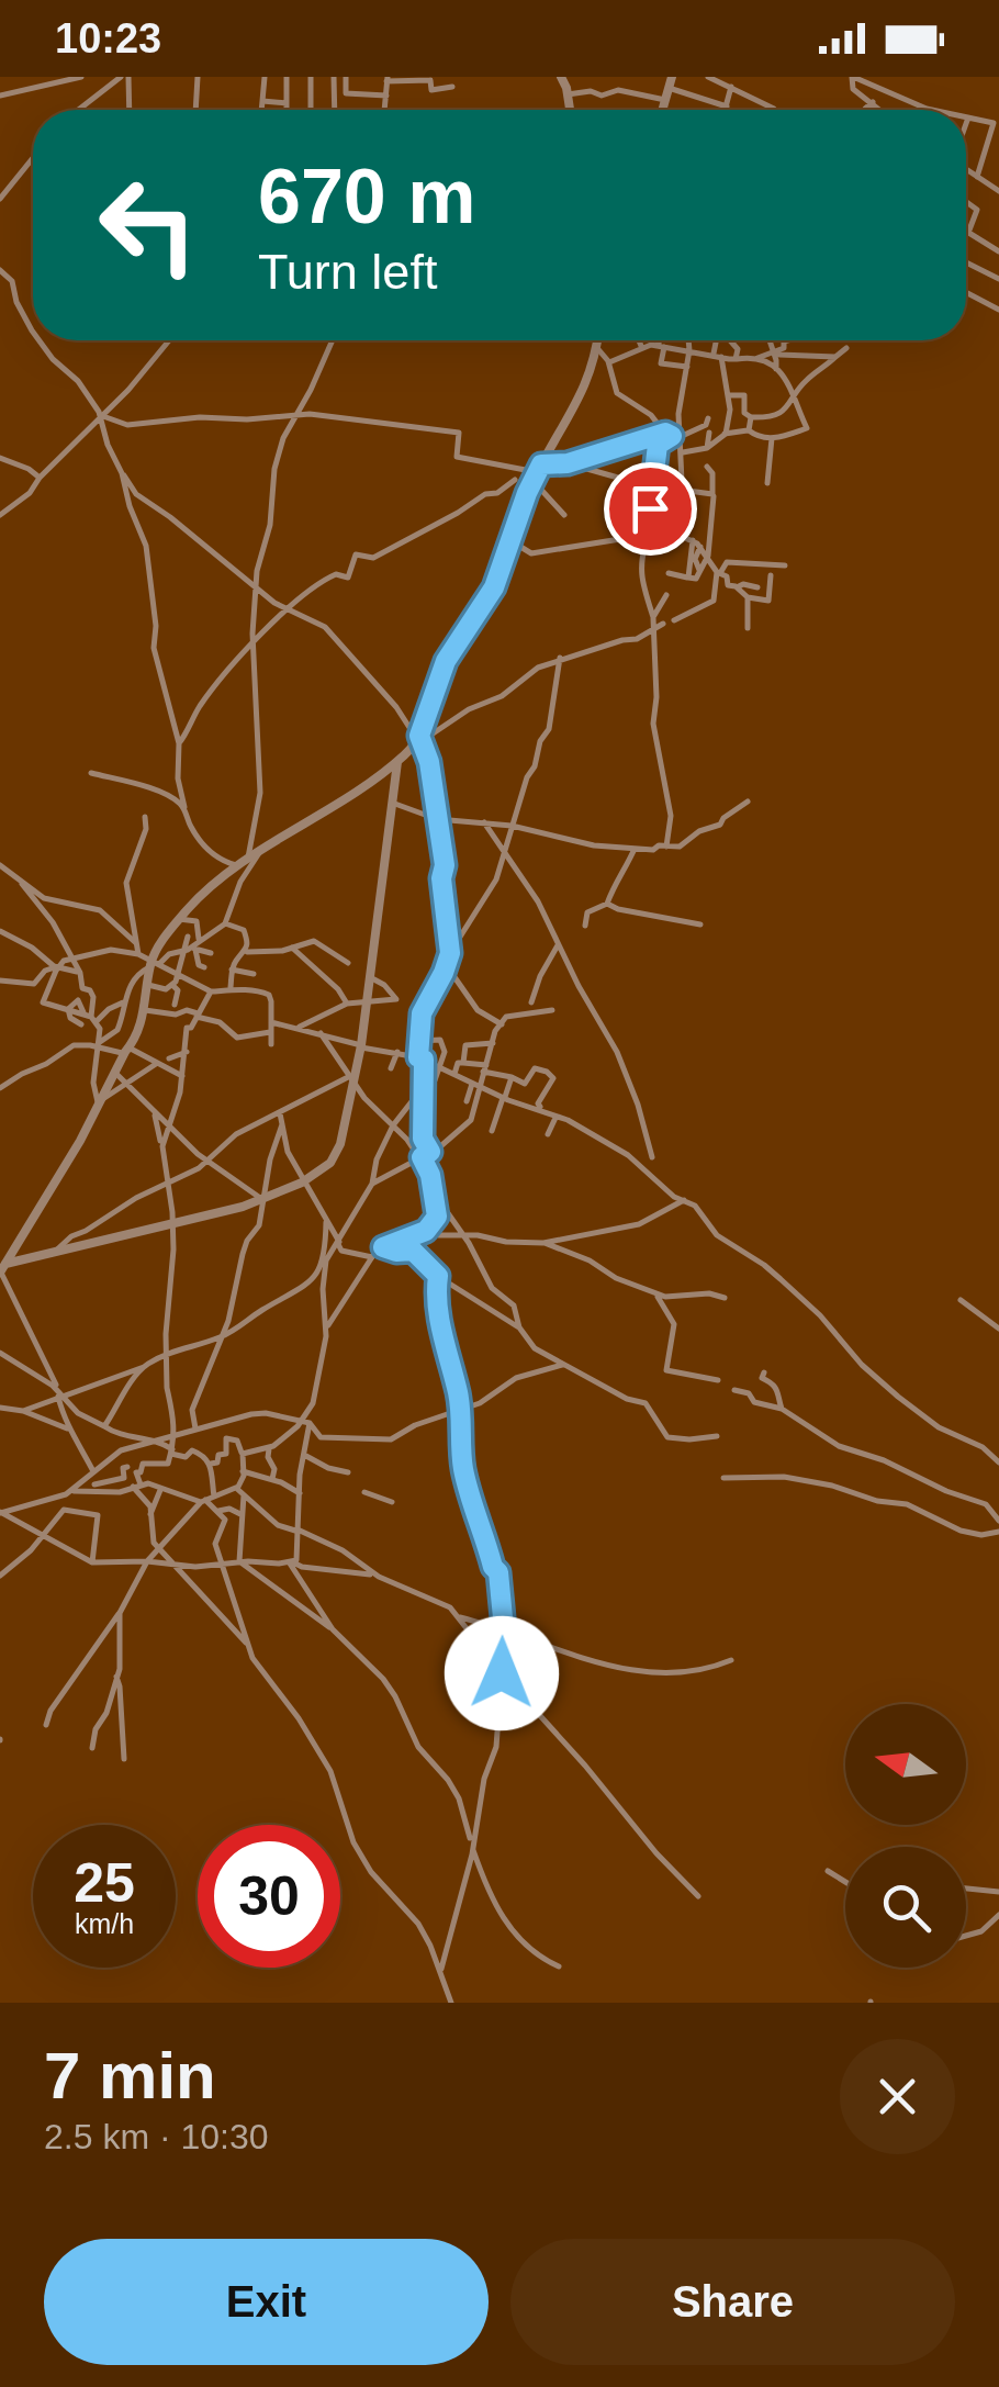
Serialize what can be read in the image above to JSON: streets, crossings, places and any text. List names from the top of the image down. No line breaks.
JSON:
{"north":"left","page":{"status":"10:23","turn":["670 m","Turn left"],"speed":"25 km/h","limit":"30","heading":["7 min","2.5 km · 10:30"],"buttons":["Exit","Share"]}}
